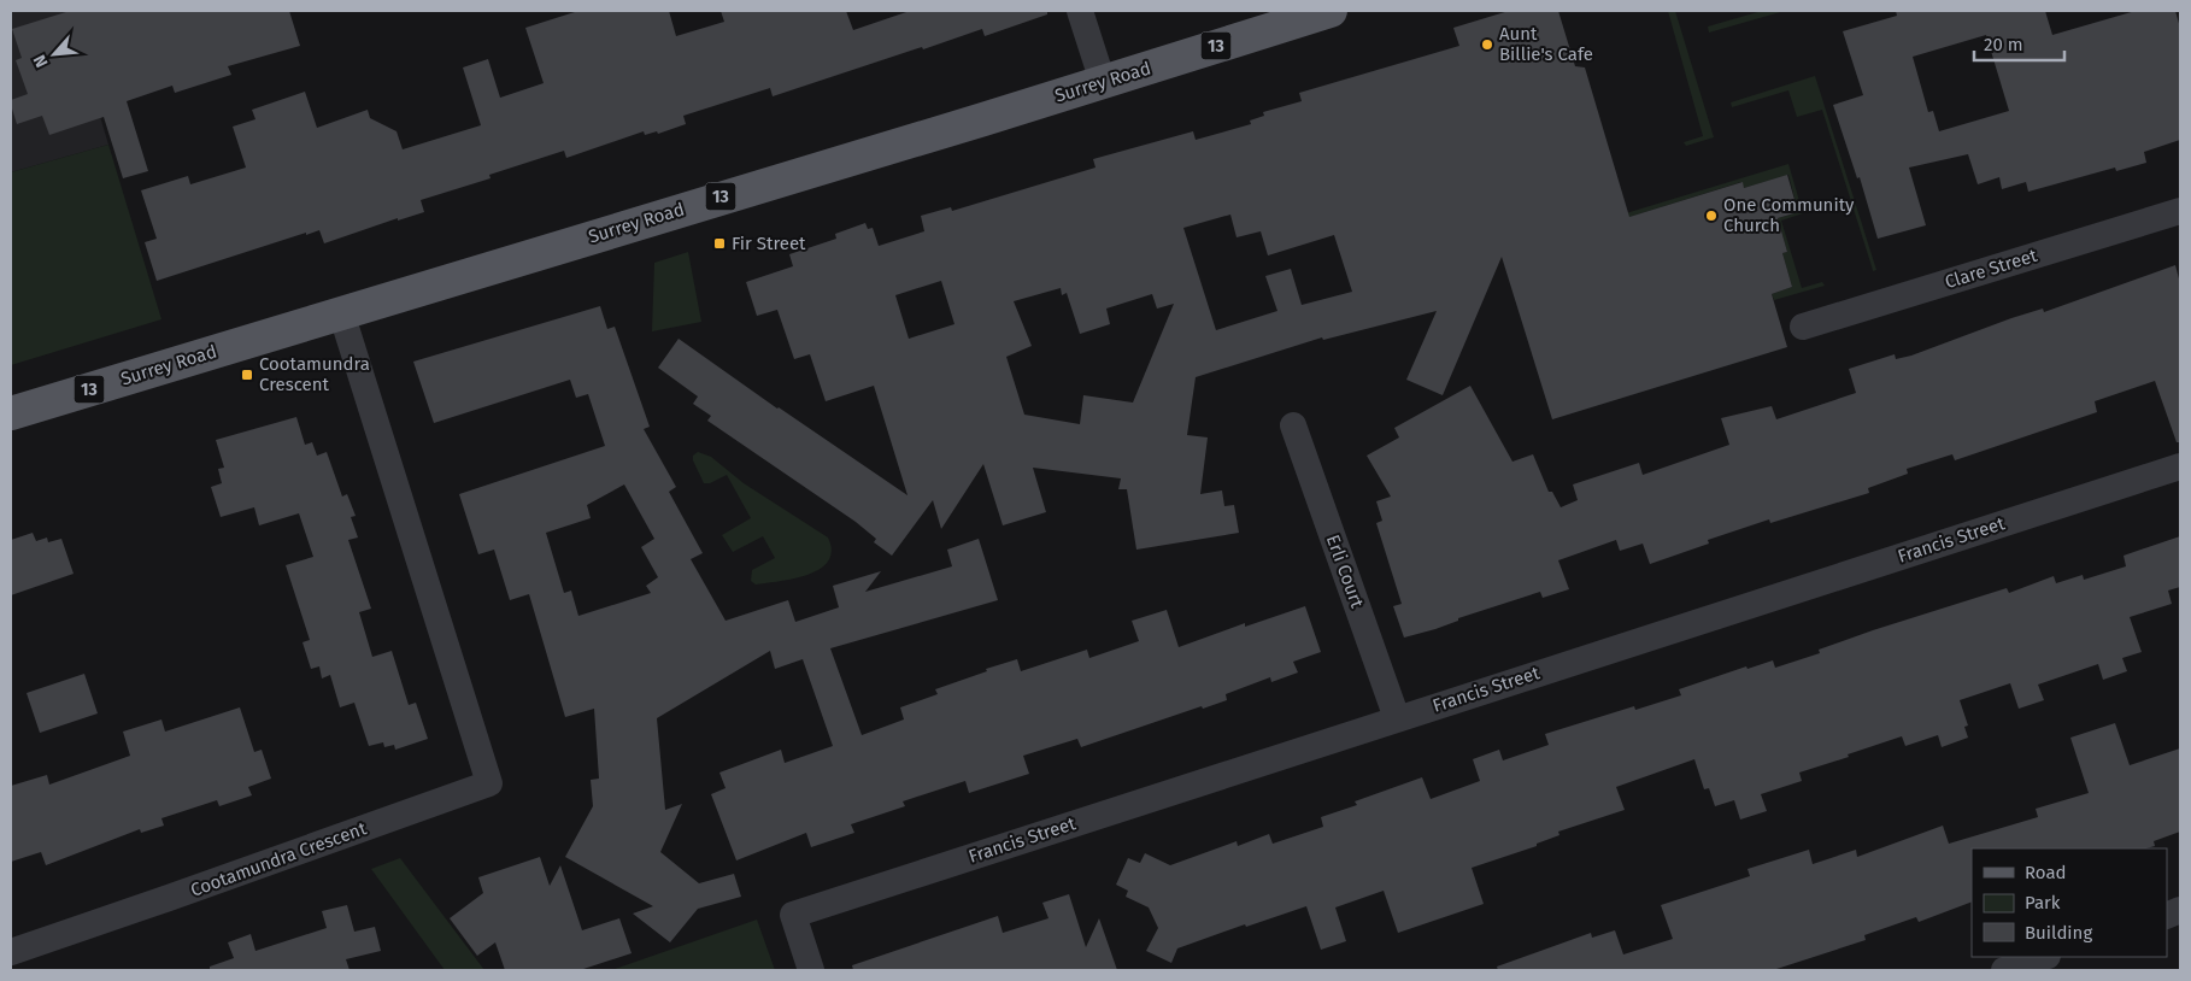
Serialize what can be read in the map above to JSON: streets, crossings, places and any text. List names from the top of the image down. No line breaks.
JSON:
{"streets":{"main road":["13","Surrey Road"],"street":["Clare Street","Francis Street","Erli Court","Cootamundra Crescent"]},"crossings":[["Surrey Road","Cootamundra Crescent"],["Francis Street","Erli Court"]],"places":{"other":["Aunt Billie's Cafe","One Community Church"],"transit":["Fir Street","Cootamundra Crescent"]},"legend":["Road","Park","Building"],"scale_bar":"20 m","north":"bottom left"}
